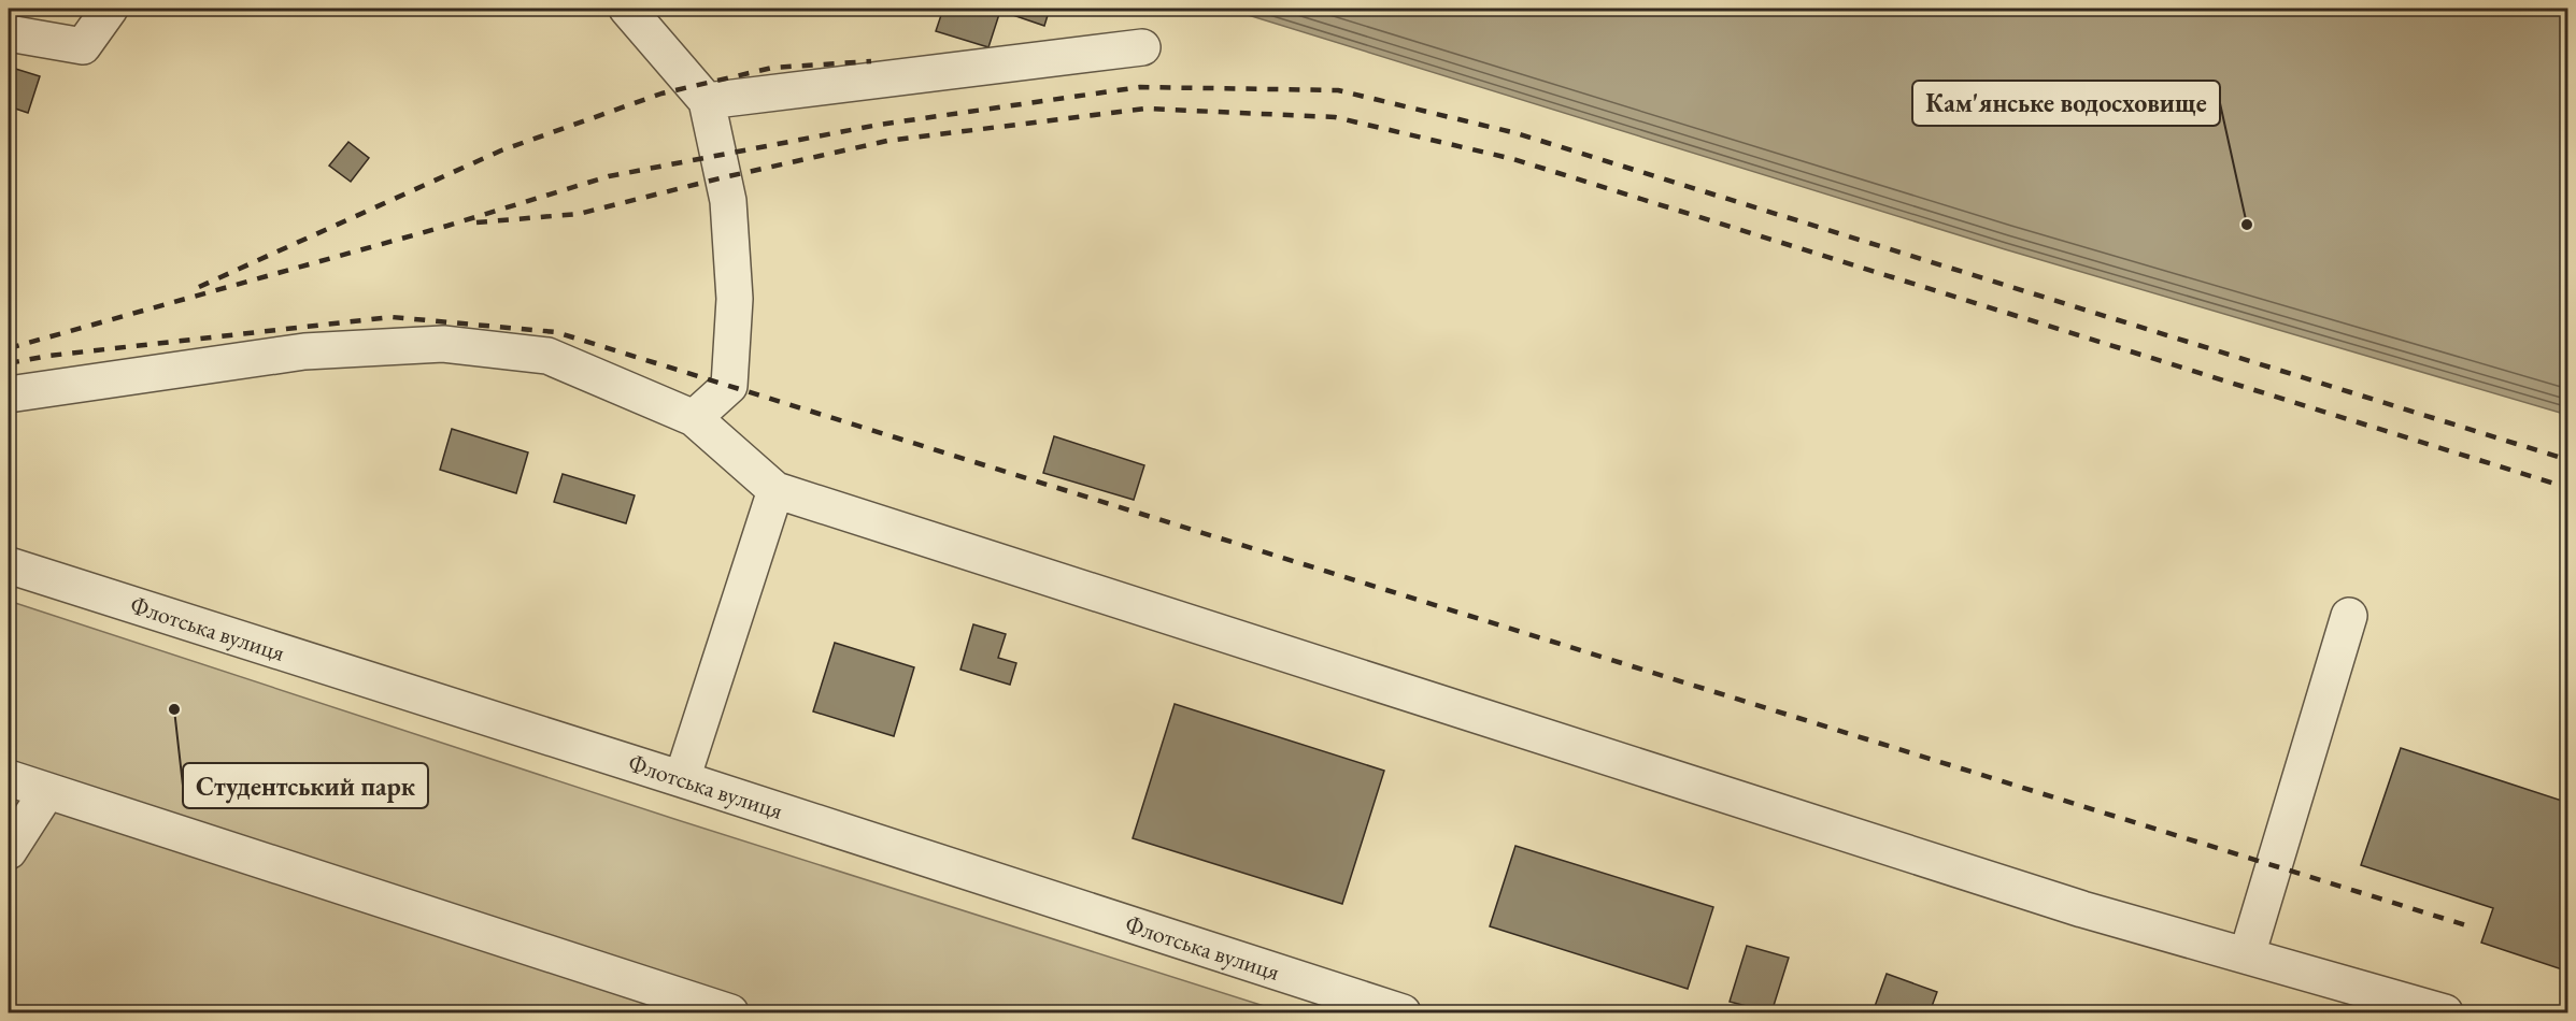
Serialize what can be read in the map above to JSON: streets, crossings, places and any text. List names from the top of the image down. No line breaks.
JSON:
{"streets":{"street":["Флотська вулиця"]},"places":["Кам'янське водосховище","Студентський парк"]}
